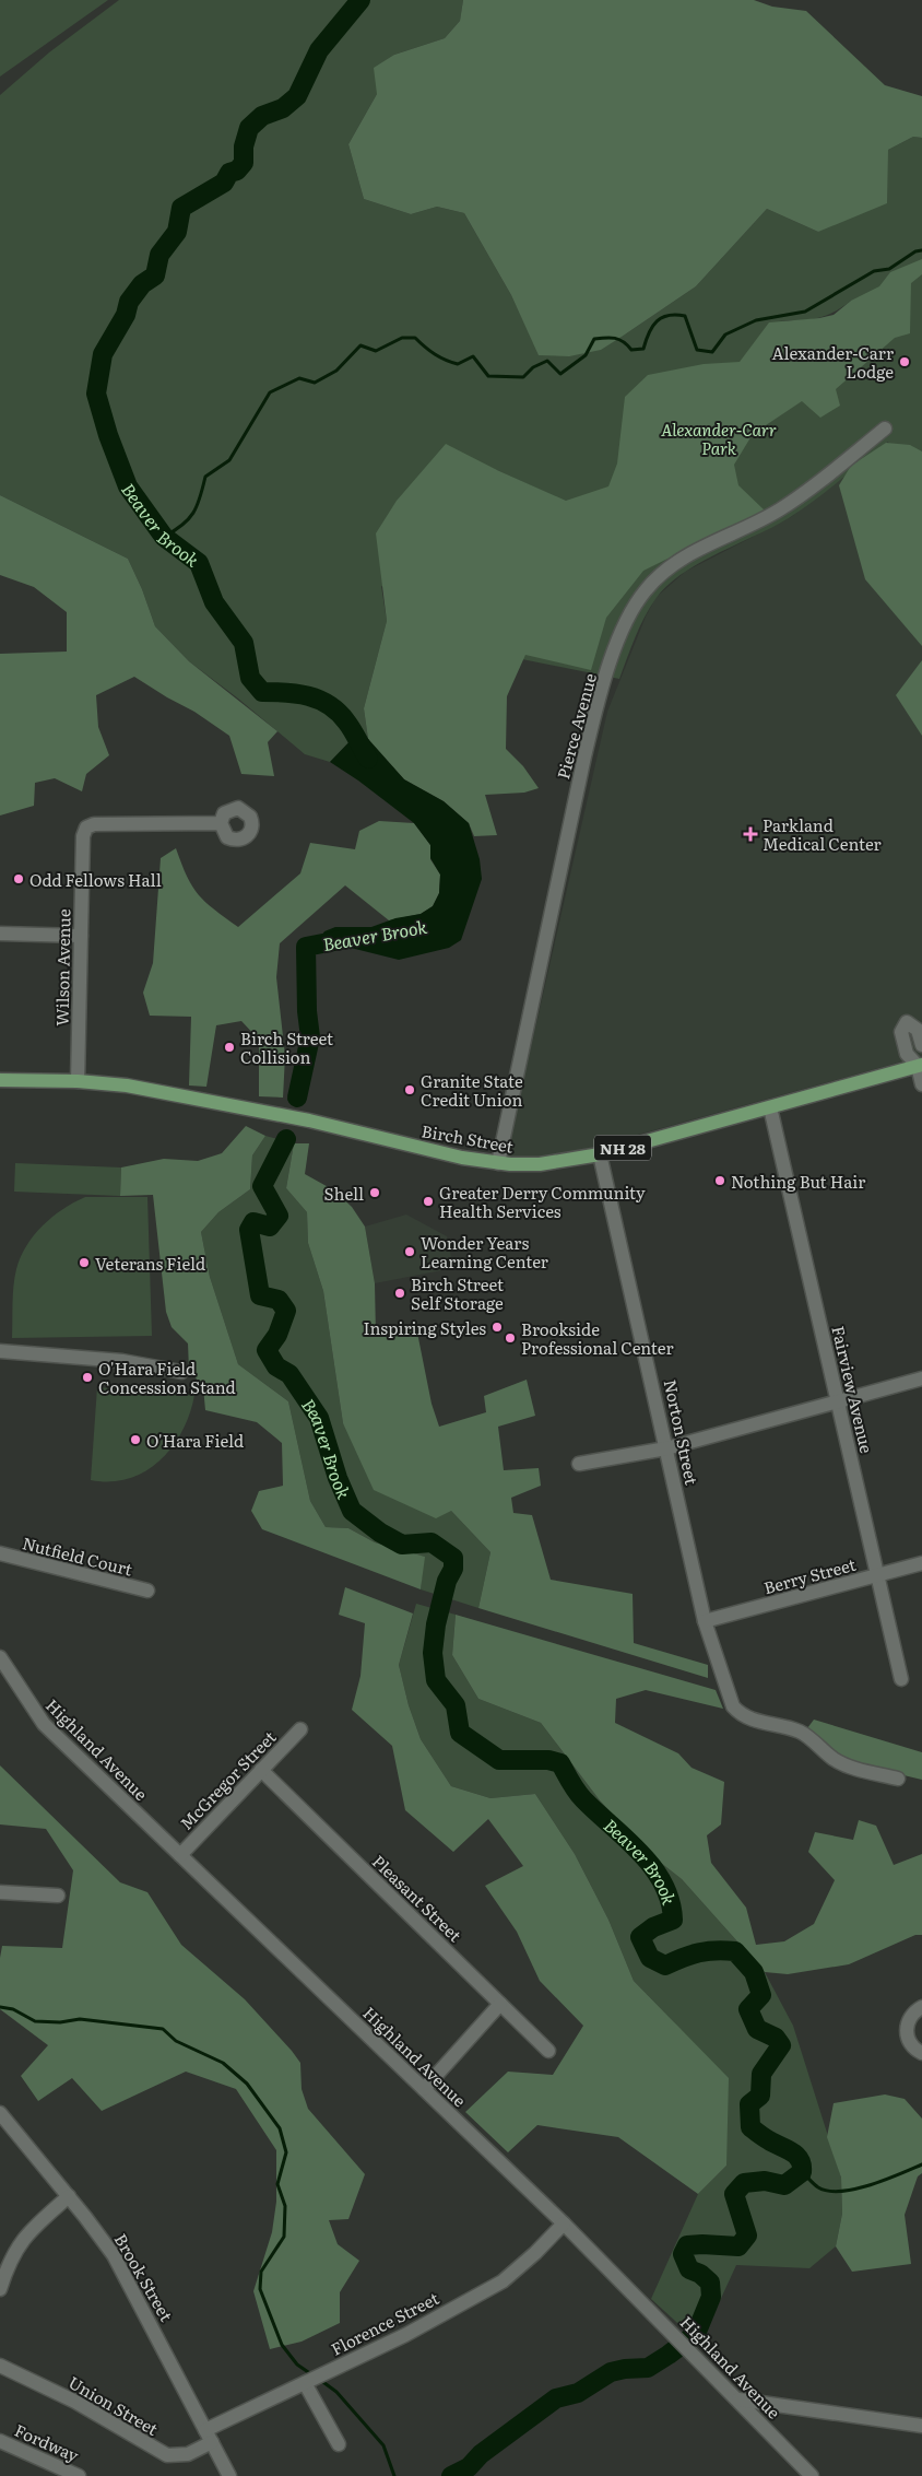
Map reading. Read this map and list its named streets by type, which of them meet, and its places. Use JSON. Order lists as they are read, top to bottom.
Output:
{
  "streets": {
    "main road": ["Birch Street", "NH 28"],
    "street": [
      "Pierce Avenue",
      "Wilson Avenue",
      "Fairview Avenue",
      "Norton Street",
      "Nutfield Court",
      "Berry Street",
      "Highland Avenue",
      "McGregor Street",
      "Pleasant Street",
      "Brook Street",
      "Florence Street",
      "Union Street",
      "Fordway"
    ]
  },
  "crossings": [
    ["Pierce Avenue", "Birch Street"],
    ["Wilson Avenue", "Birch Street"],
    ["Birch Street", "Fairview Avenue"],
    ["Birch Street", "Norton Street"],
    ["Fairview Avenue", "Berry Street"],
    ["Norton Street", "Berry Street"],
    ["Highland Avenue", "McGregor Street"],
    ["Highland Avenue", "Florence Street"],
    ["McGregor Street", "Pleasant Street"],
    ["Brook Street", "Florence Street"],
    ["Brook Street", "Union Street"],
    ["Florence Street", "Union Street"]
  ],
  "water": ["Beaver Brook"],
  "parks": ["Alexander-Carr Park"],
  "places": {
    "other": [
      "Alexander-Carr Lodge",
      "Odd Fellows Hall",
      "Birch Street Collision",
      "Granite State Credit Union",
      "Nothing But Hair",
      "Shell",
      "Greater Derry Community Health Services",
      "Wonder Years Learning Center",
      "Veterans Field",
      "Birch Street Self Storage",
      "Inspiring Styles",
      "Brookside Professional Center",
      "O'Hara Field Concession Stand",
      "O'Hara Field"
    ],
    "health": ["Parkland Medical Center"]
  }
}
